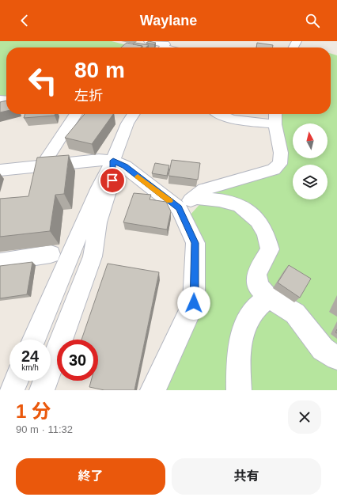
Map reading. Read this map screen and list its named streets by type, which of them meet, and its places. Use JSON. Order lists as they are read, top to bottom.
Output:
{
  "north": "top",
  "page": {
    "header": "Waylane",
    "turn": ["80 m", "左折"],
    "speed": "24 km/h",
    "limit": "30",
    "heading": ["1 分", "90 m · 11:32"],
    "buttons": ["終了", "共有"]
  }
}
